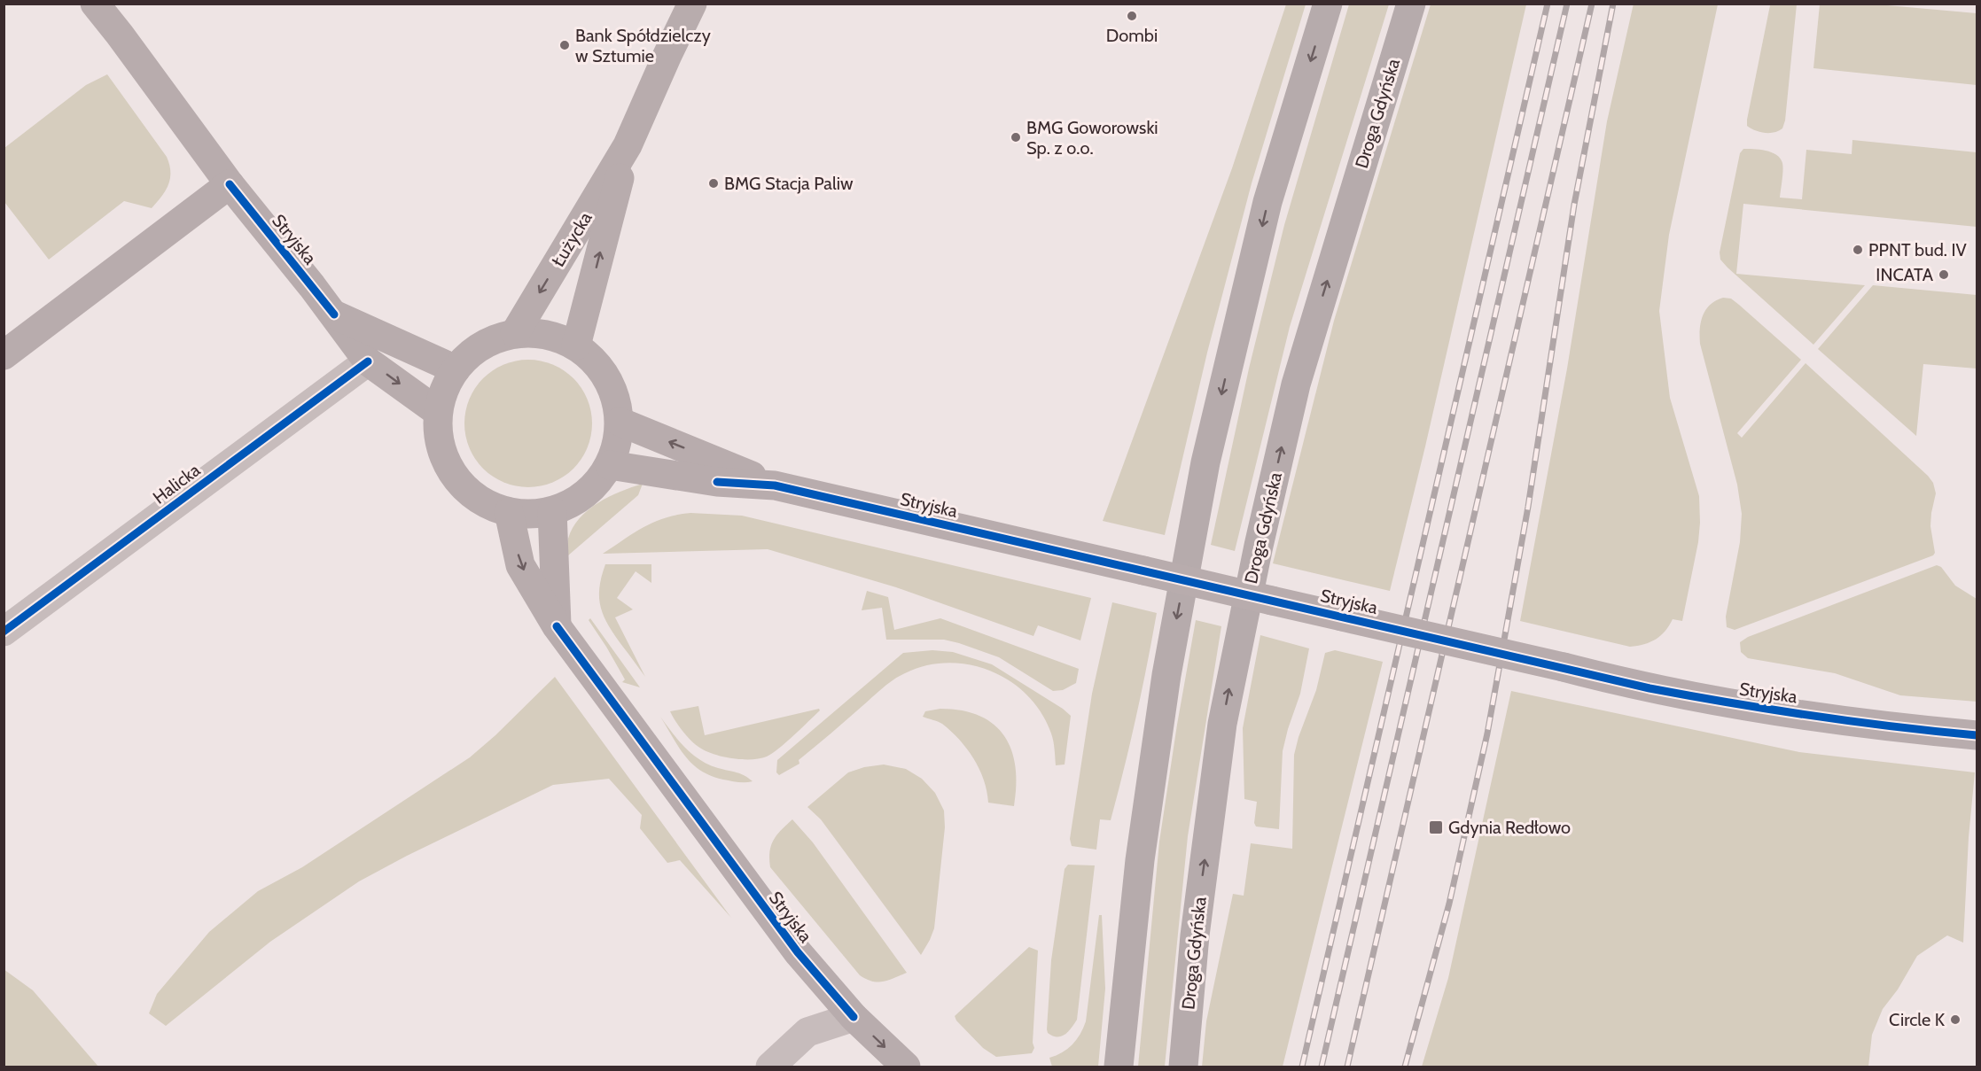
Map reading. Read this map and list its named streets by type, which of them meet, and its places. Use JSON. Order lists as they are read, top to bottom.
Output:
{
  "streets": {
    "main road": ["Droga Gdyńska", "Stryjska", "Łużycka"],
    "street": ["Halicka"]
  },
  "crossings": [
    ["Stryjska", "Łużycka"],
    ["Stryjska", "Halicka"]
  ],
  "places": {
    "other": [
      "Dombi",
      "Bank Spółdzielczy w Sztumie",
      "BMG Goworowski Sp. z o.o.",
      "BMG Stacja Paliw",
      "PPNT bud. IV",
      "INCATA",
      "Circle K"
    ],
    "transit": ["Gdynia Redłowo"]
  }
}
